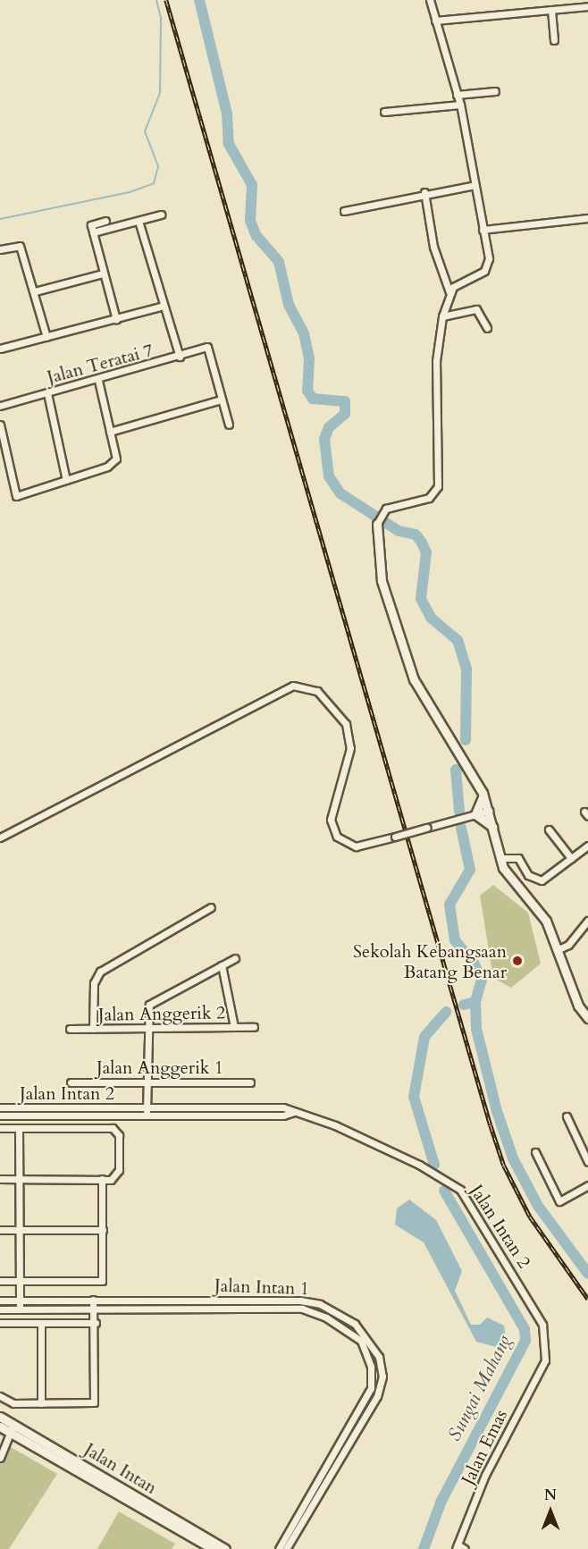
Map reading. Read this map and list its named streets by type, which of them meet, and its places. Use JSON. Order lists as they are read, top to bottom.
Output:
{
  "streets": {
    "street": [
      "Jalan Teratai 7",
      "Jalan Anggerik 2",
      "Jalan Anggerik 1",
      "Jalan Intan 2",
      "Jalan Intan 1",
      "Jalan Emas",
      "Jalan Intan"
    ]
  },
  "crossings": [
    ["Jalan Intan 2", "Jalan Emas"]
  ],
  "water": ["Sungai Mahang"],
  "places": ["Sekolah Kebangsaan Batang Benar"],
  "north": "top"
}
